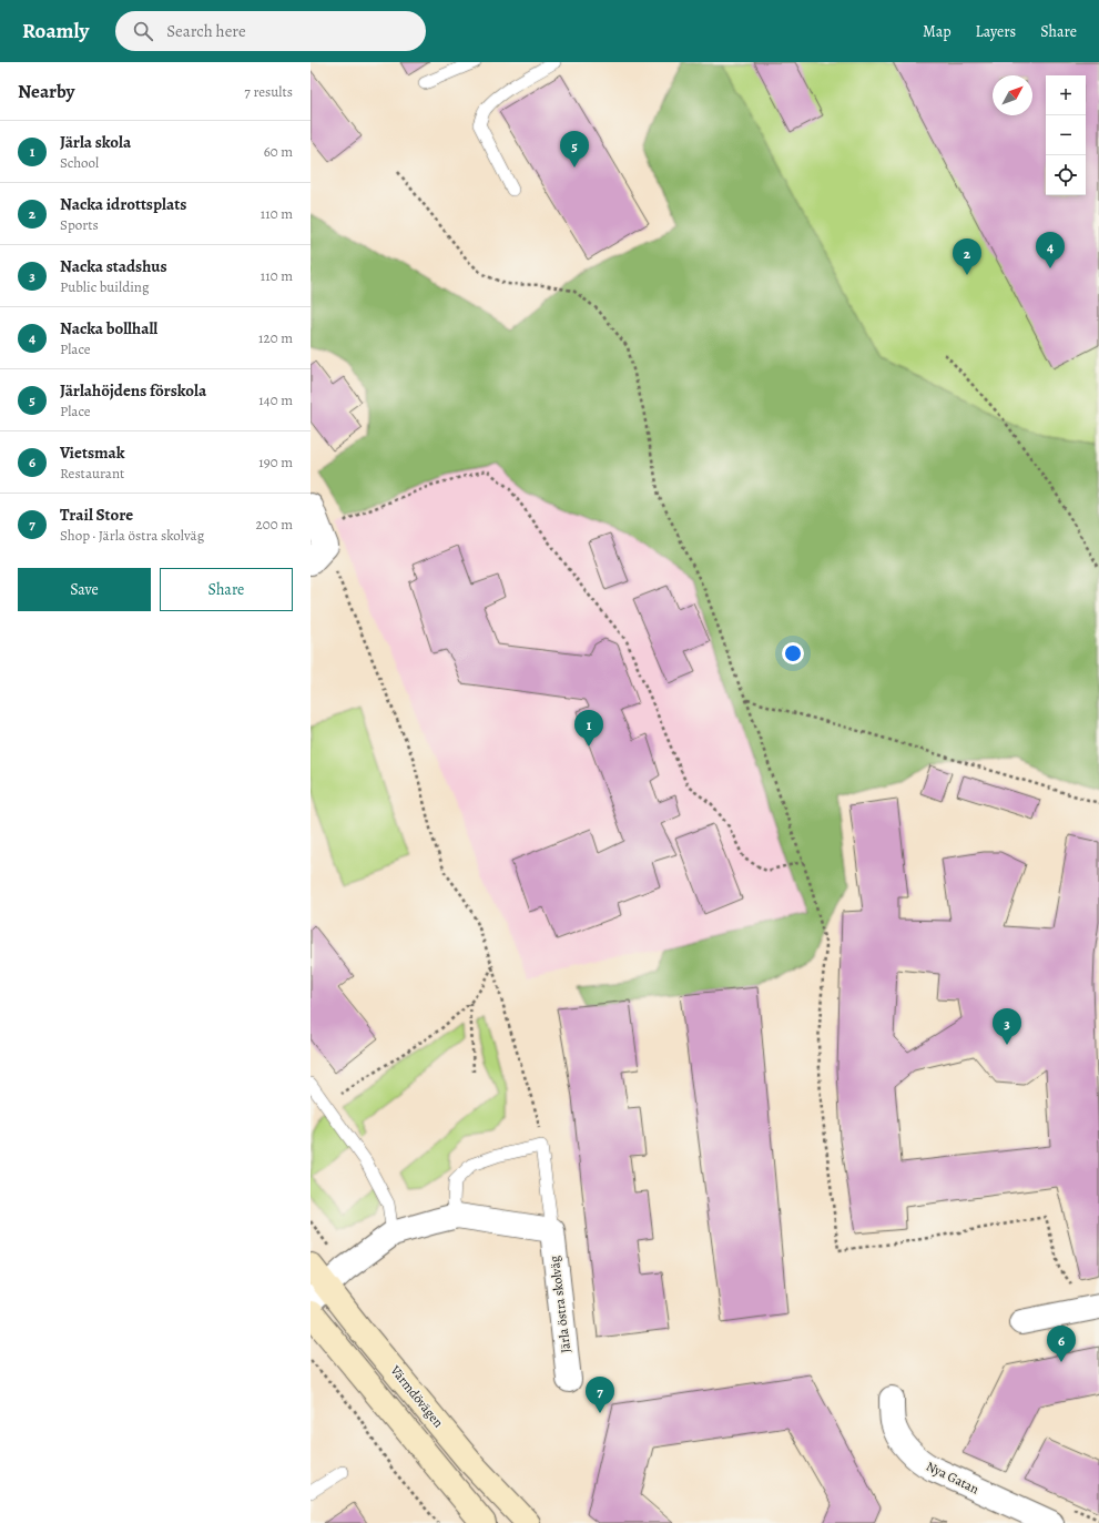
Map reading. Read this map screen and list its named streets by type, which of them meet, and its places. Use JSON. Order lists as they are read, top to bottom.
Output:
{
  "streets": {
    "main road": ["Värmdövägen"],
    "street": ["Järla östra skolväg", "Nya Gatan"]
  },
  "north": "top right",
  "page": {
    "header": "Roamly",
    "search": "Search here",
    "nav": ["Map", "Layers", "Share"],
    "heading": ["Nearby", "7 results"],
    "map_buttons": ["+", "−"],
    "list": [
      {
        "mark": "1",
        "name": "Järla skola",
        "note": "School",
        "value": "60 m"
      },
      {
        "mark": "2",
        "name": "Nacka idrottsplats",
        "note": "Sports",
        "value": "110 m"
      },
      {
        "mark": "3",
        "name": "Nacka stadshus",
        "note": "Public building",
        "value": "110 m"
      },
      {
        "mark": "4",
        "name": "Nacka bollhall",
        "note": "Place",
        "value": "120 m"
      },
      {
        "mark": "5",
        "name": "Järlahöjdens förskola",
        "note": "Place",
        "value": "140 m"
      },
      {
        "mark": "6",
        "name": "Vietsmak",
        "note": "Restaurant",
        "value": "190 m"
      },
      {
        "mark": "7",
        "name": "Trail Store",
        "note": "Shop · Järla östra skolväg",
        "value": "200 m"
      }
    ],
    "pins": [
      "5",
      "4",
      "2",
      "1",
      "3",
      "6",
      "7"
    ],
    "buttons": ["Save", "Share"]
  }
}
